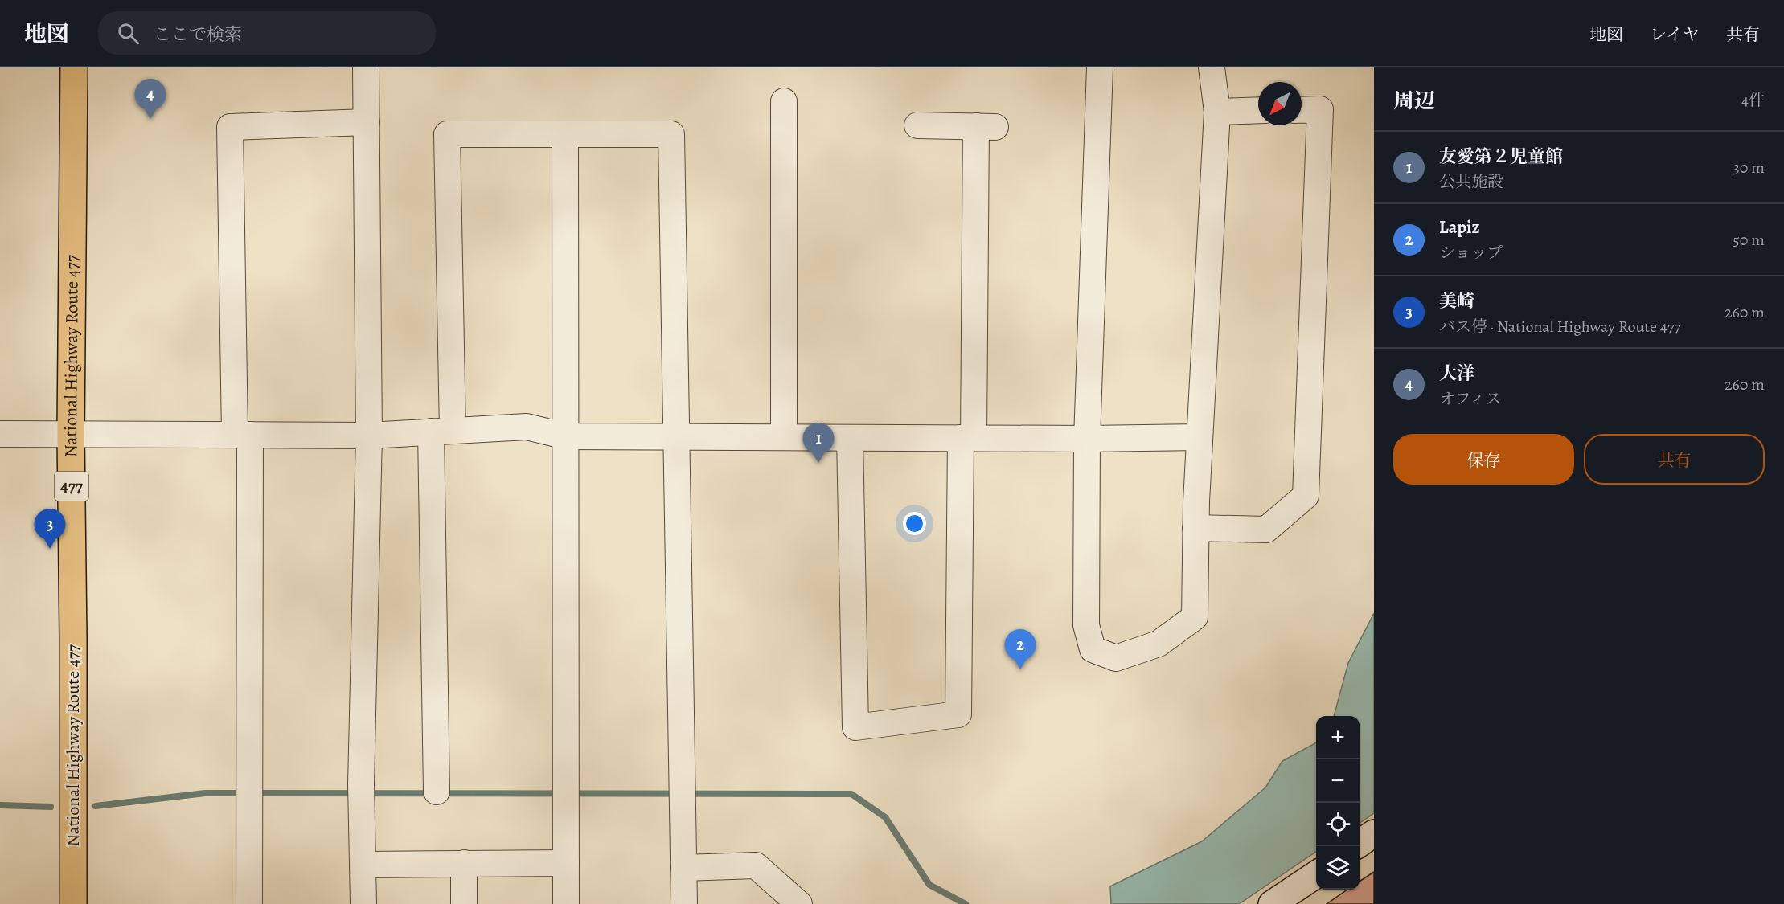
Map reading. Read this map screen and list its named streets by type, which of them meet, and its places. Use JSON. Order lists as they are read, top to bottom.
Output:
{
  "streets": {
    "highway": ["National Highway Route 477", "477"]
  },
  "north": "bottom left",
  "page": {
    "header": "地図",
    "search": "ここで検索",
    "nav": ["地図", "レイヤ", "共有"],
    "heading": ["周辺", "4件"],
    "pins": [
      "4",
      "1",
      "3",
      "2"
    ],
    "list": [
      {
        "mark": "1",
        "name": "友愛第２児童館",
        "note": "公共施設",
        "value": "30 m"
      },
      {
        "mark": "2",
        "name": "Lapiz",
        "note": "ショップ",
        "value": "50 m"
      },
      {
        "mark": "3",
        "name": "美崎",
        "note": "バス停 · National Highway Route 477",
        "value": "260 m"
      },
      {
        "mark": "4",
        "name": "大洋",
        "note": "オフィス",
        "value": "260 m"
      }
    ],
    "buttons": ["保存", "共有"],
    "map_buttons": ["+", "−"]
  }
}
